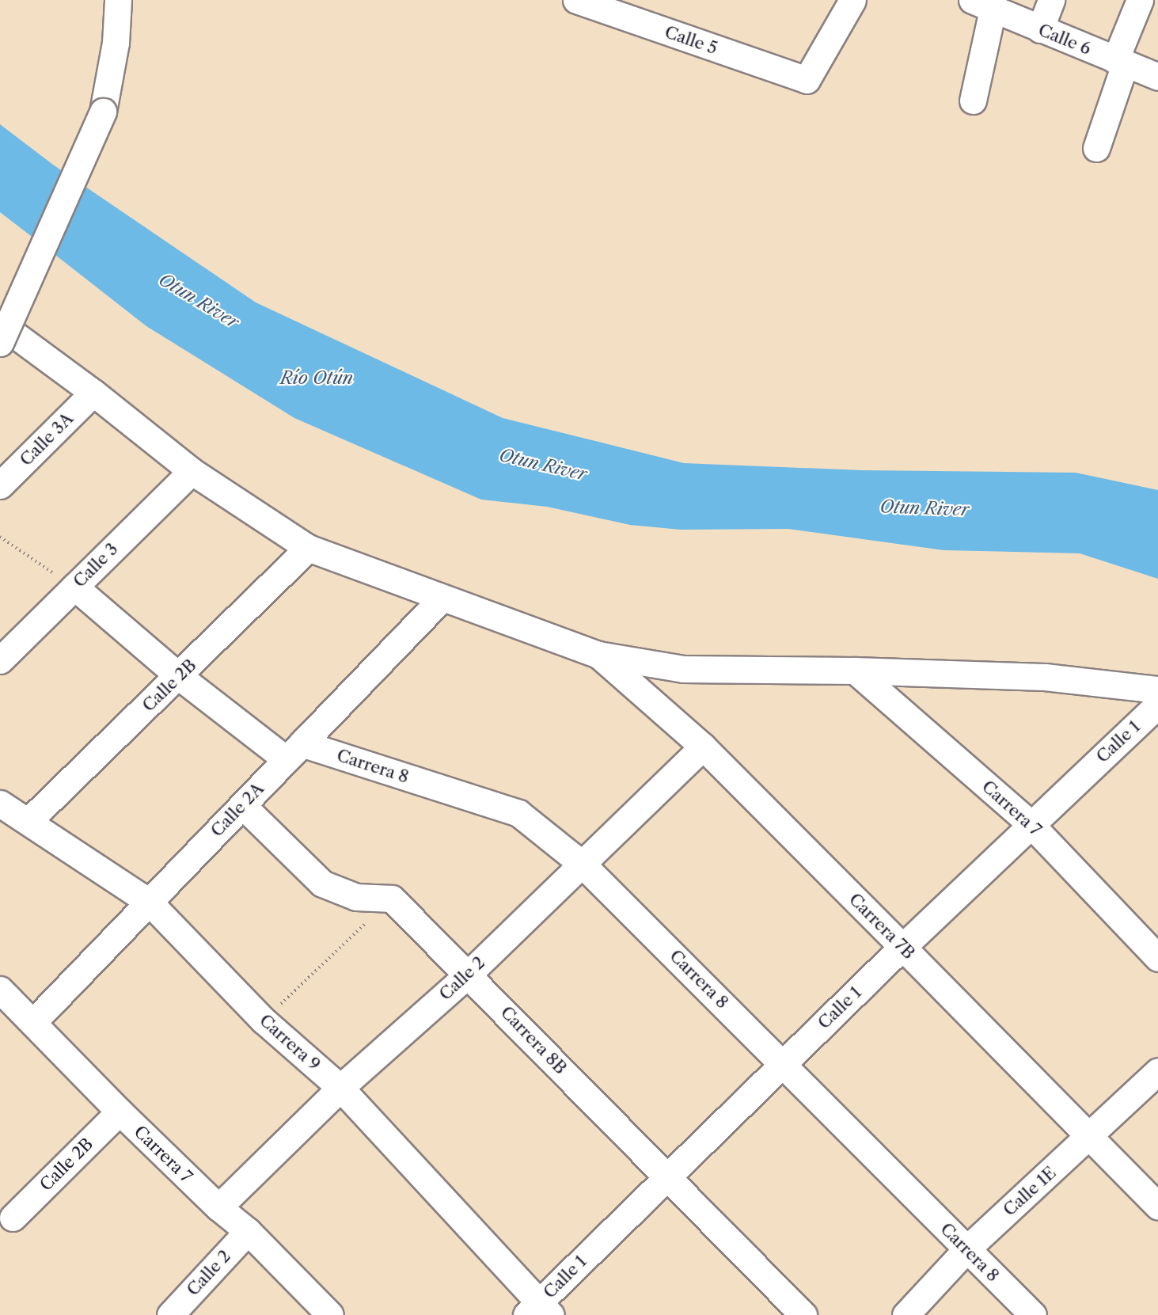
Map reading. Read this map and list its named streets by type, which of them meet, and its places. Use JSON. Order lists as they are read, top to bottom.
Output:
{
  "streets": {
    "street": [
      "Calle 6",
      "Calle 5",
      "Calle 3A",
      "Calle 3",
      "Calle 2B",
      "Calle 1",
      "Carrera 8",
      "Carrera 7",
      "Calle 2A",
      "Carrera 7B",
      "Calle 2",
      "Carrera 8B",
      "Carrera 9",
      "Calle 1E"
    ]
  },
  "crossings": [
    ["Calle 2B", "Carrera 7"],
    ["Calle 2B", "Carrera 9"],
    ["Calle 1", "Carrera 8"],
    ["Calle 1", "Carrera 7"],
    ["Calle 1", "Carrera 7B"],
    ["Calle 1", "Carrera 8B"],
    ["Calle 1", "Carrera 9"],
    ["Carrera 8", "Calle 2A"],
    ["Carrera 8", "Calle 2"],
    ["Carrera 8", "Calle 1E"],
    ["Carrera 7", "Calle 2A"],
    ["Carrera 7", "Calle 2"],
    ["Calle 2A", "Carrera 9"],
    ["Carrera 7B", "Calle 2"],
    ["Carrera 7B", "Calle 1E"],
    ["Calle 2", "Carrera 8B"],
    ["Calle 2", "Carrera 9"]
  ],
  "water": ["Otun River", "Río Otún"]
}
